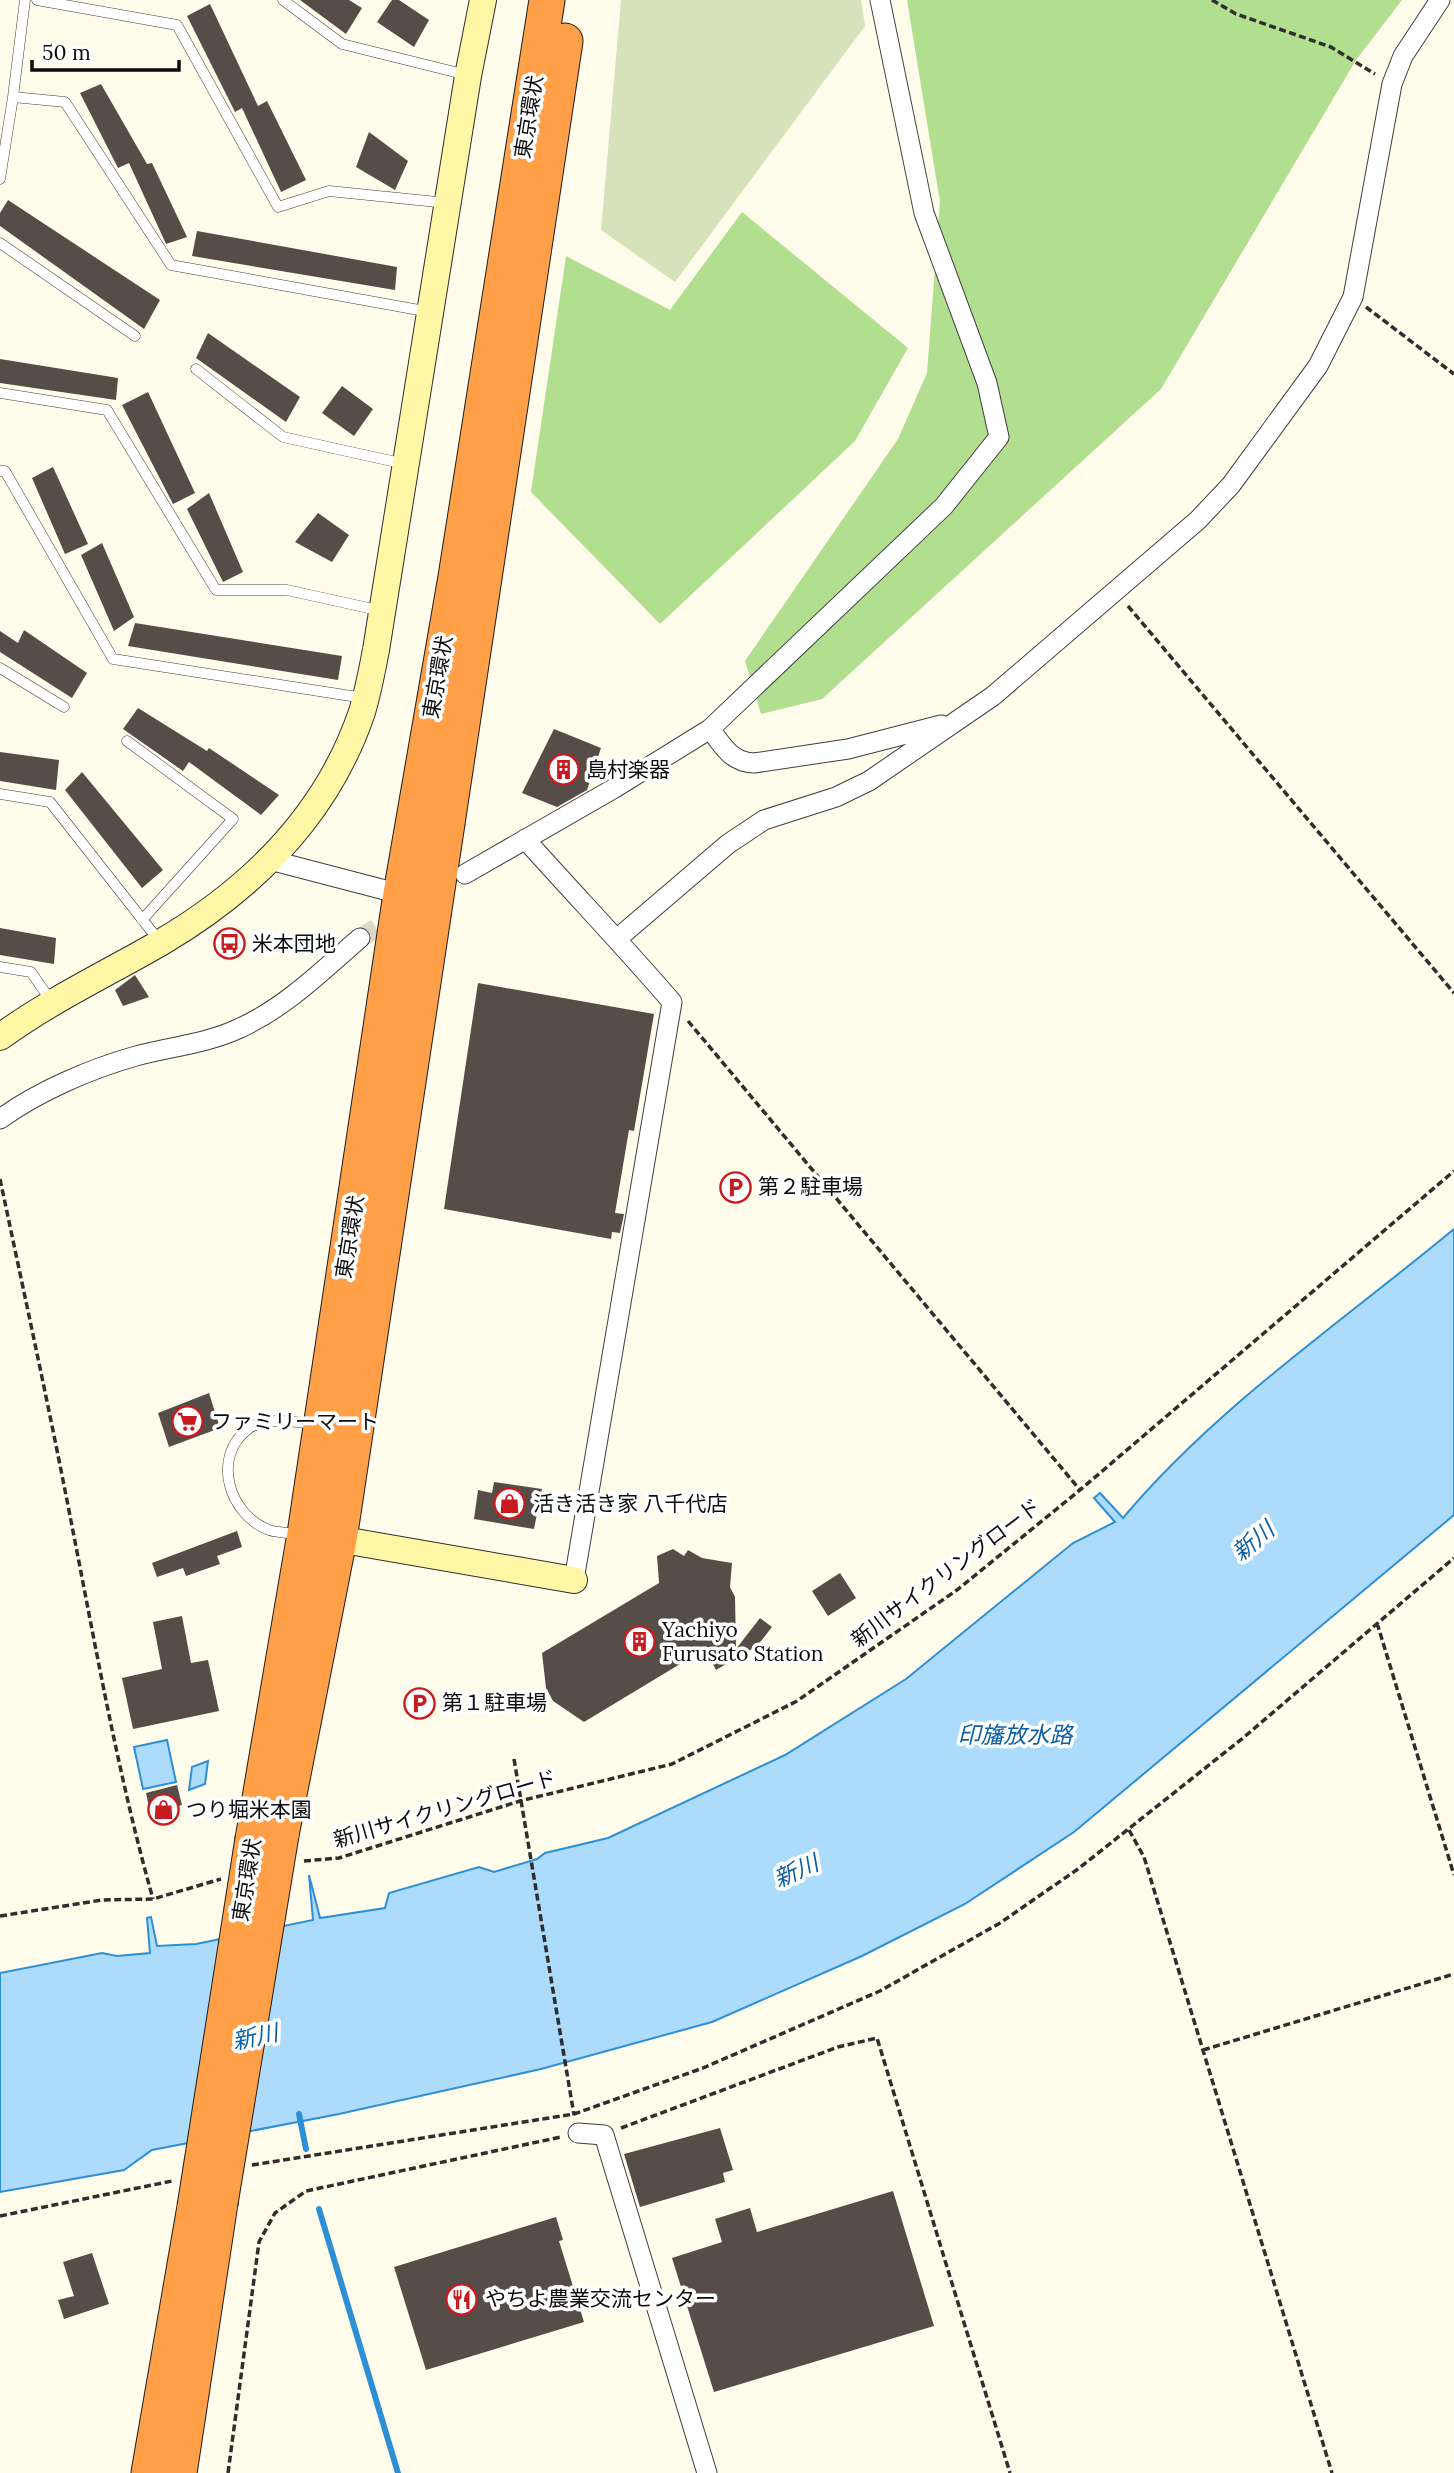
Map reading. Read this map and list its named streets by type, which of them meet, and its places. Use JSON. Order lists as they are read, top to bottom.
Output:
{
  "streets": {
    "highway": ["東京環状"],
    "path": ["新川サイクリングロード"]
  },
  "crossings": [
    ["東京環状", "新川サイクリングロード"]
  ],
  "water": ["新川", "印旛放水路"],
  "places": {
    "building": ["島村楽器", "Yachiyo Furusato Station"],
    "bus stop": ["米本団地"],
    "parking": ["第２駐車場", "第１駐車場"],
    "supermarket": ["ファミリーマート"],
    "shop": ["活き活き家 八千代店", "つり堀米本園"],
    "restaurant": ["やちよ農業交流センター"]
  },
  "scale_bar": "50 m"
}
